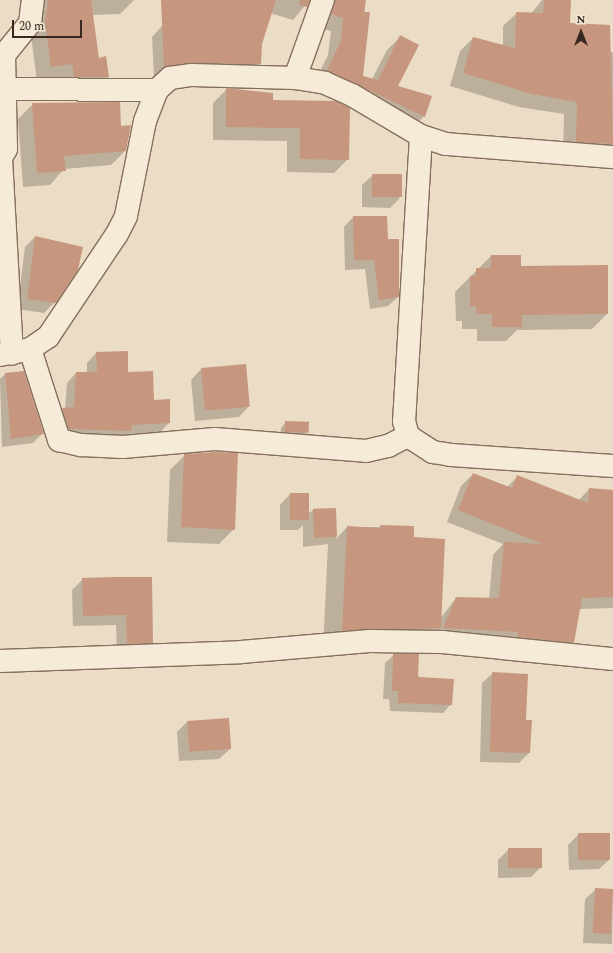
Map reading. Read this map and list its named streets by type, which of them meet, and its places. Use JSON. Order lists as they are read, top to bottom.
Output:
{
  "scale_bar": "20 m",
  "north": "top"
}
